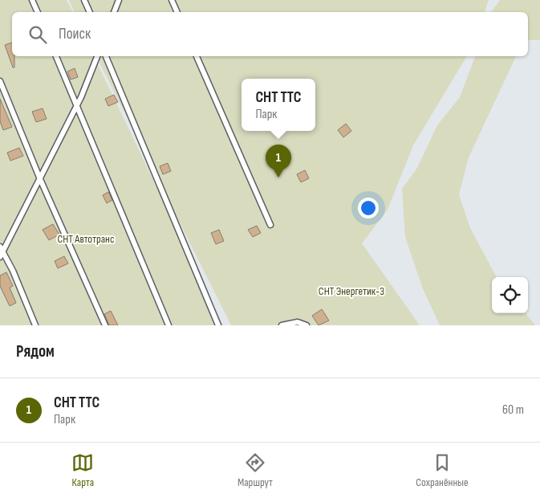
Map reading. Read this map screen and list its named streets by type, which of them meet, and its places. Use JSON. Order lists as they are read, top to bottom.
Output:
{
  "parks": ["СНТ Автотранс", "СНТ Энергетик-3"],
  "page": {
    "search": "Поиск",
    "popup": ["СНТ ТТС", "Парк"],
    "pins": "1",
    "heading": "Рядом",
    "list": [
      {
        "mark": "1",
        "name": "СНТ ТТС",
        "note": "Парк",
        "value": "60 m"
      }
    ],
    "nav": ["Карта", "Маршрут", "Сохранённые"]
  }
}
